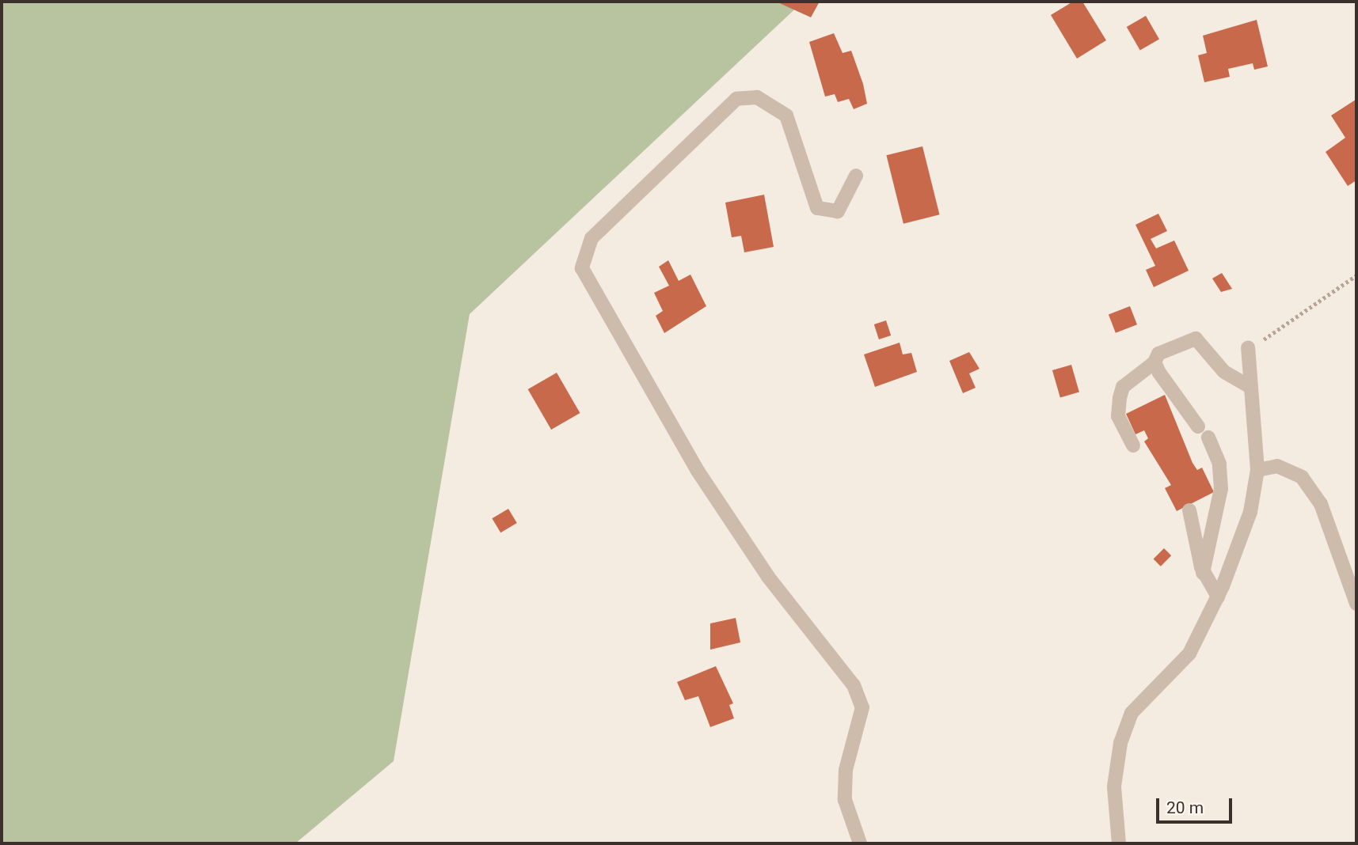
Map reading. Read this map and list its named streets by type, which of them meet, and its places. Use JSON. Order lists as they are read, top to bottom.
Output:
{
  "scale_bar": "20 m"
}
